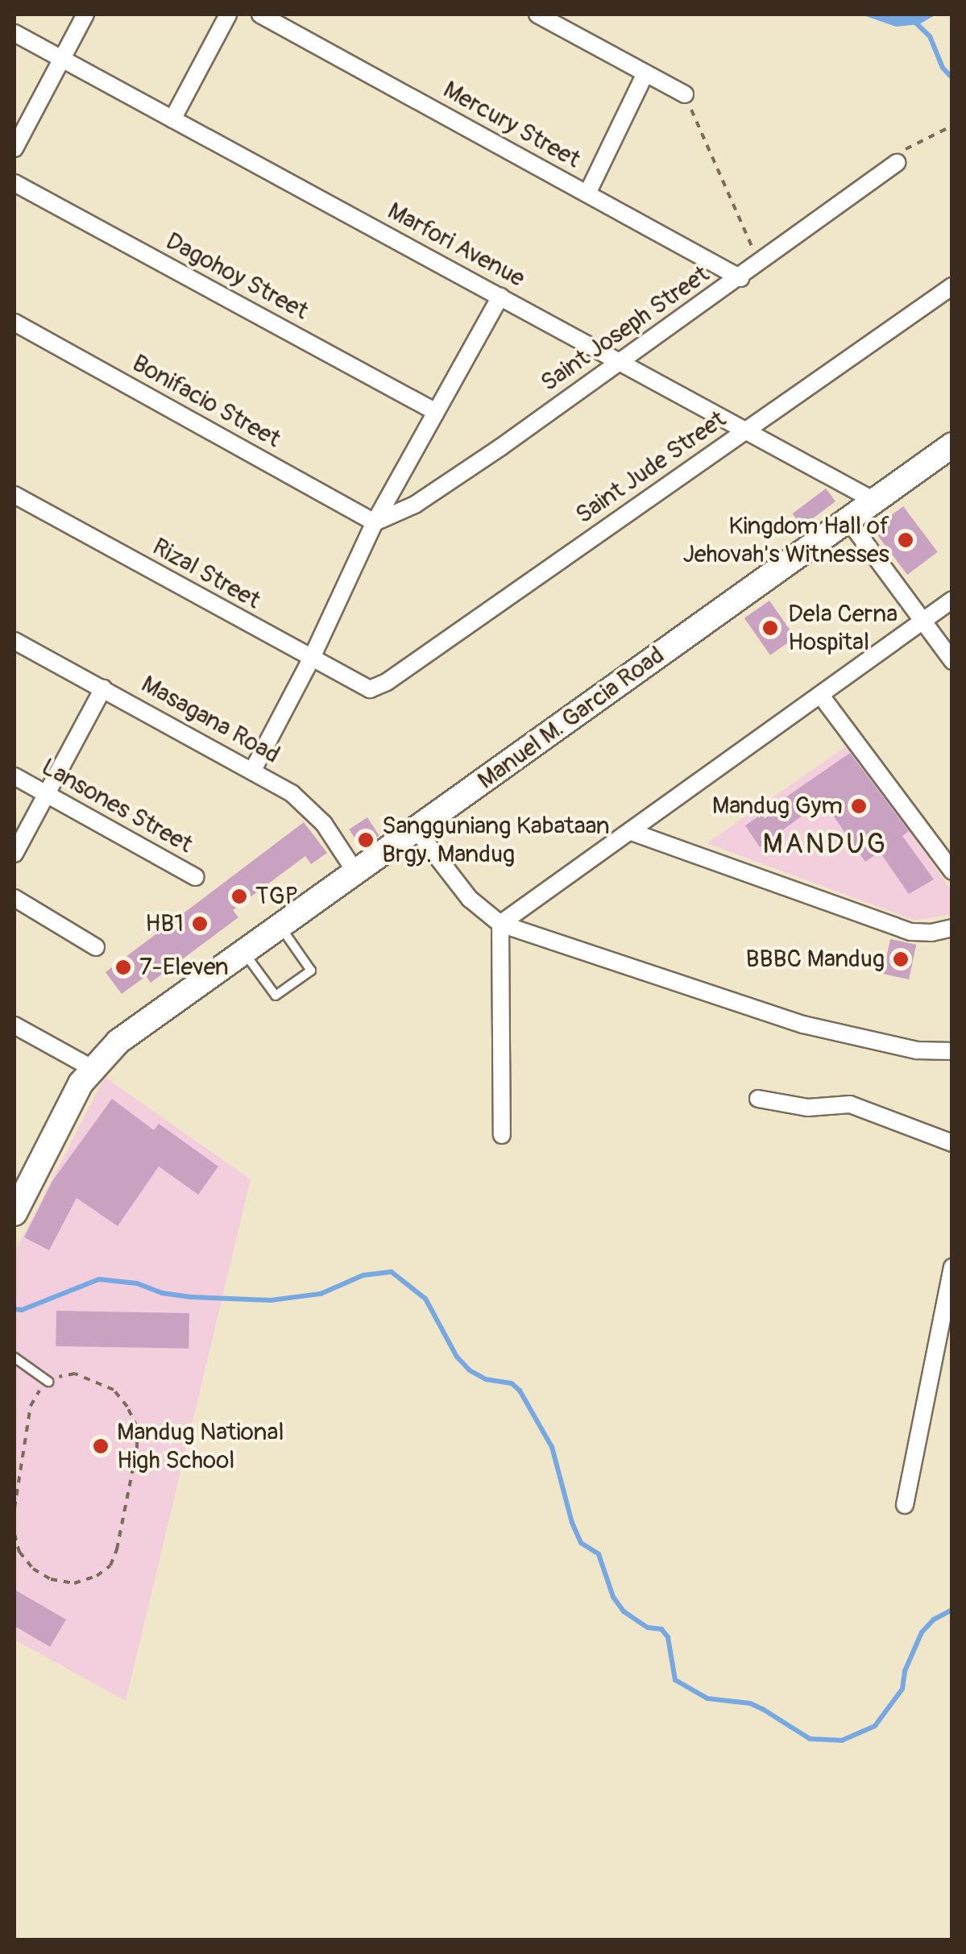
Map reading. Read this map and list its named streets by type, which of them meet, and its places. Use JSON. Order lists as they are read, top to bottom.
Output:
{
  "streets": {
    "main road": ["Manuel M. Garcia Road"],
    "street": [
      "Mercury Street",
      "Marfori Avenue",
      "Dagohoy Street",
      "Saint Joseph Street",
      "Bonifacio Street",
      "Saint Jude Street",
      "Rizal Street",
      "Masagana Road",
      "Lansones Street"
    ]
  },
  "crossings": [
    ["Mercury Street", "Saint Joseph Street"],
    ["Marfori Avenue", "Saint Joseph Street"],
    ["Marfori Avenue", "Saint Jude Street"],
    ["Marfori Avenue", "Manuel M. Garcia Road"],
    ["Saint Joseph Street", "Bonifacio Street"],
    ["Saint Jude Street", "Rizal Street"],
    ["Manuel M. Garcia Road", "Masagana Road"]
  ],
  "districts": ["MANDUG"],
  "places": [
    "Kingdom Hall of Jehovah's Witnesses",
    "Dela Cerna Hospital",
    "Mandug Gym",
    "Sangguniang Kabataan Brgy. Mandug",
    "TGP",
    "HB1",
    "BBBC Mandug",
    "7-Eleven",
    "Mandug National High School"
  ]
}
